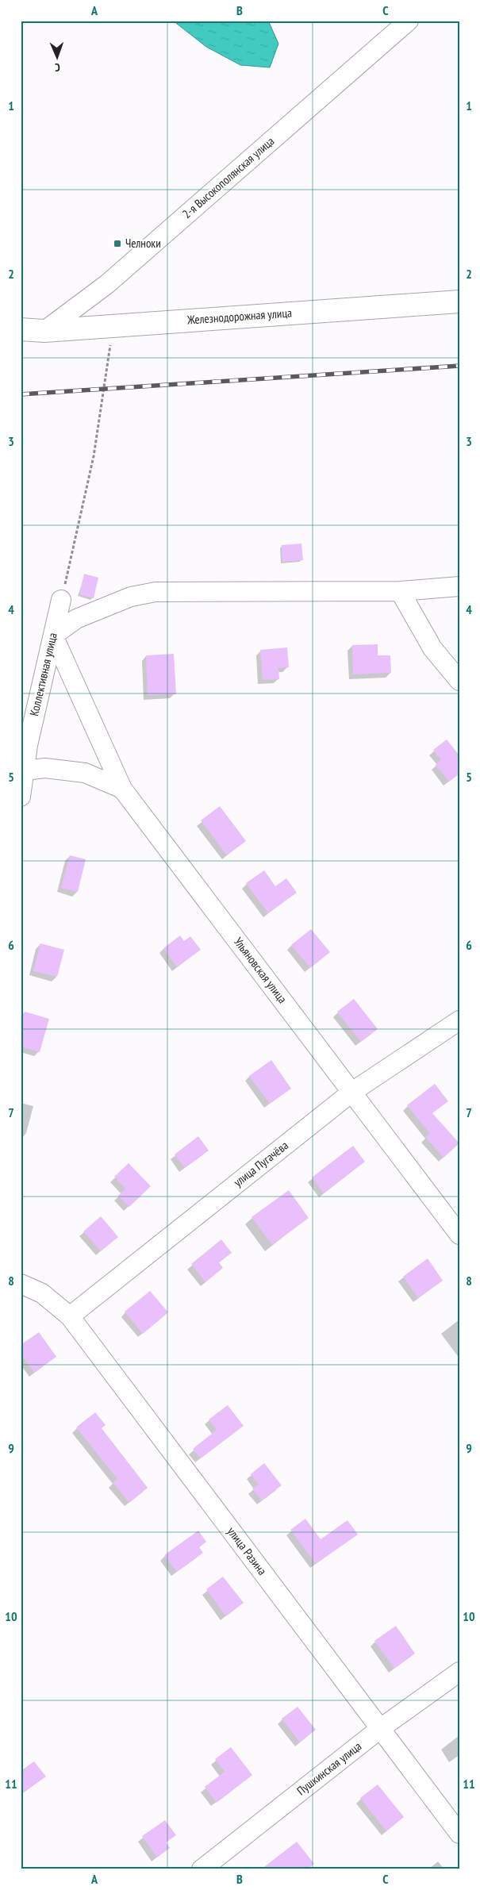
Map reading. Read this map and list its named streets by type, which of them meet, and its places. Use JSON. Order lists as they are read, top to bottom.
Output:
{
  "streets": {
    "street": [
      "2-я Высокополянская улица",
      "Железнодорожная улица",
      "Коллективная улица",
      "Ульяновская улица",
      "улица Пугачёва",
      "улица Разина",
      "Пушкинская улица"
    ]
  },
  "crossings": [
    ["2-я Высокополянская улица", "Железнодорожная улица"],
    ["Коллективная улица", "Ульяновская улица"],
    ["Ульяновская улица", "улица Пугачёва"],
    ["улица Пугачёва", "улица Разина"],
    ["улица Разина", "Пушкинская улица"]
  ],
  "places": {
    "transit": ["Челноки"]
  },
  "north": "bottom",
  "grid": {
    "columns": ["A", "B", "C"],
    "rows": [
      "1",
      "2",
      "3",
      "4",
      "5",
      "6",
      "7",
      "8",
      "9",
      "10",
      "11"
    ]
  }
}
